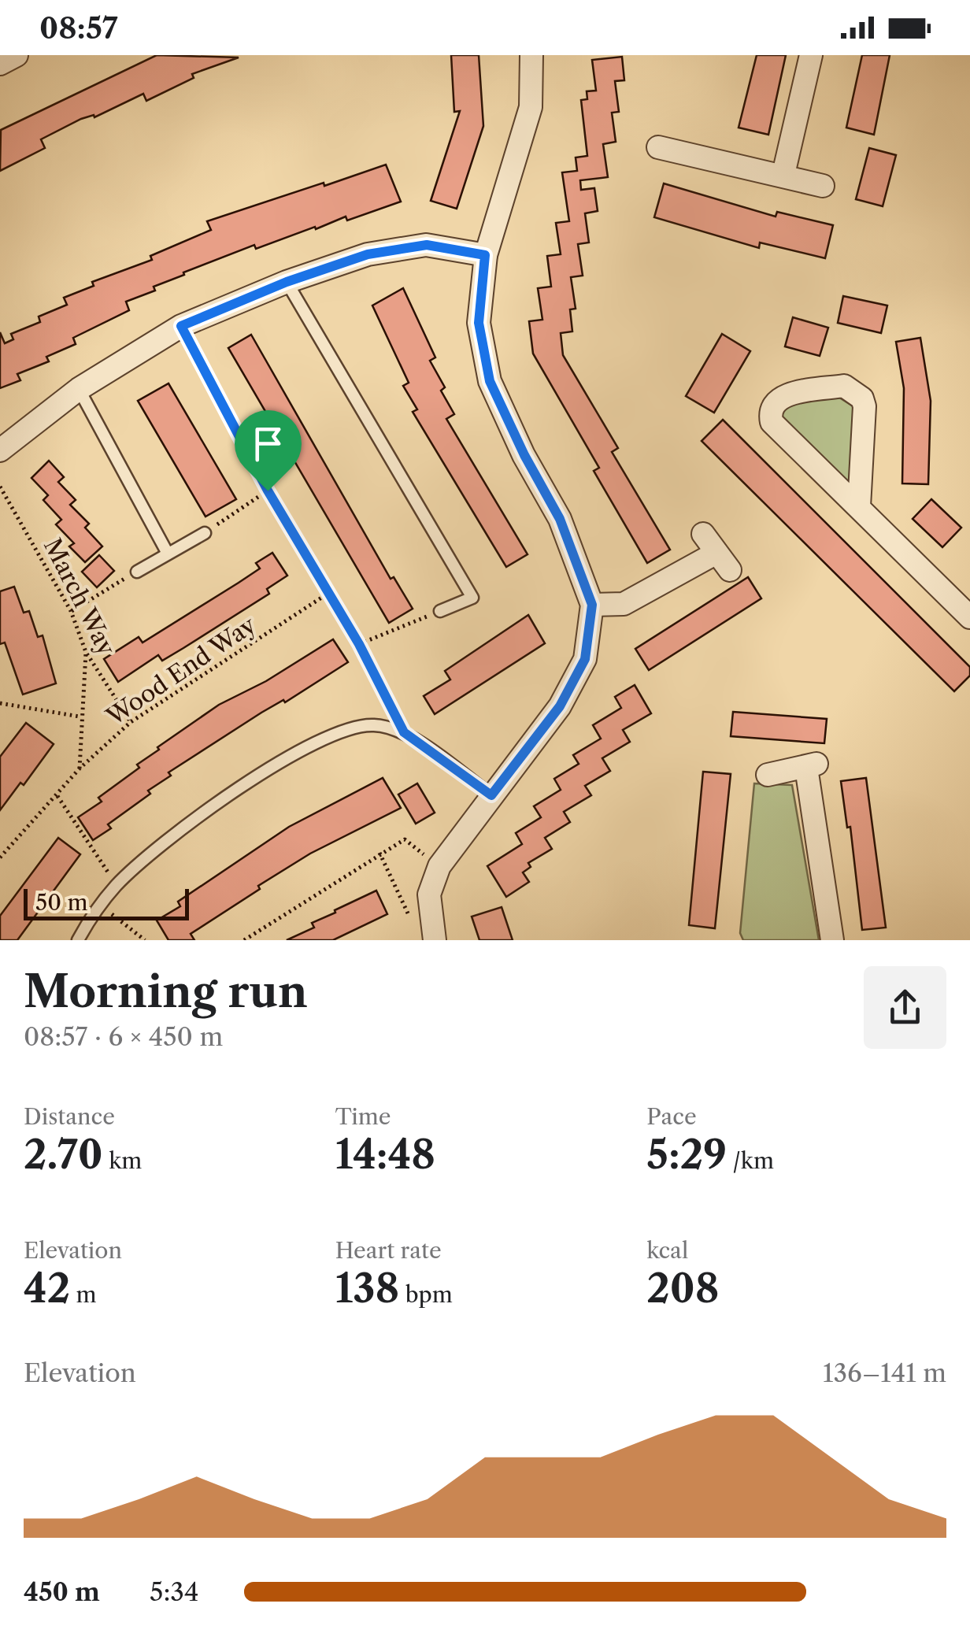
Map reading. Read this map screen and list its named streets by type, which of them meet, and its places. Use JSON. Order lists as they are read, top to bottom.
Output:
{
  "streets": {
    "path": ["March Way", "Wood End Way"]
  },
  "crossings": [
    ["March Way", "Wood End Way"]
  ],
  "scale_bar": "50 m",
  "page": {
    "status": "08:57",
    "scale": "50 m",
    "heading": ["Morning run", "08:57 · 6 × 450 m"],
    "stats": [
      ["Distance", "2.70 km"],
      ["Time", "14:48"],
      ["Pace", "5:29 /km"],
      ["Elevation", "42 m"],
      ["Heart rate", "138 bpm"],
      ["kcal", "208"]
    ],
    "chart": ["Elevation", "136–141 m"],
    "list": [
      {
        "name": "450 m",
        "note": "5:34"
      }
    ]
  }
}
